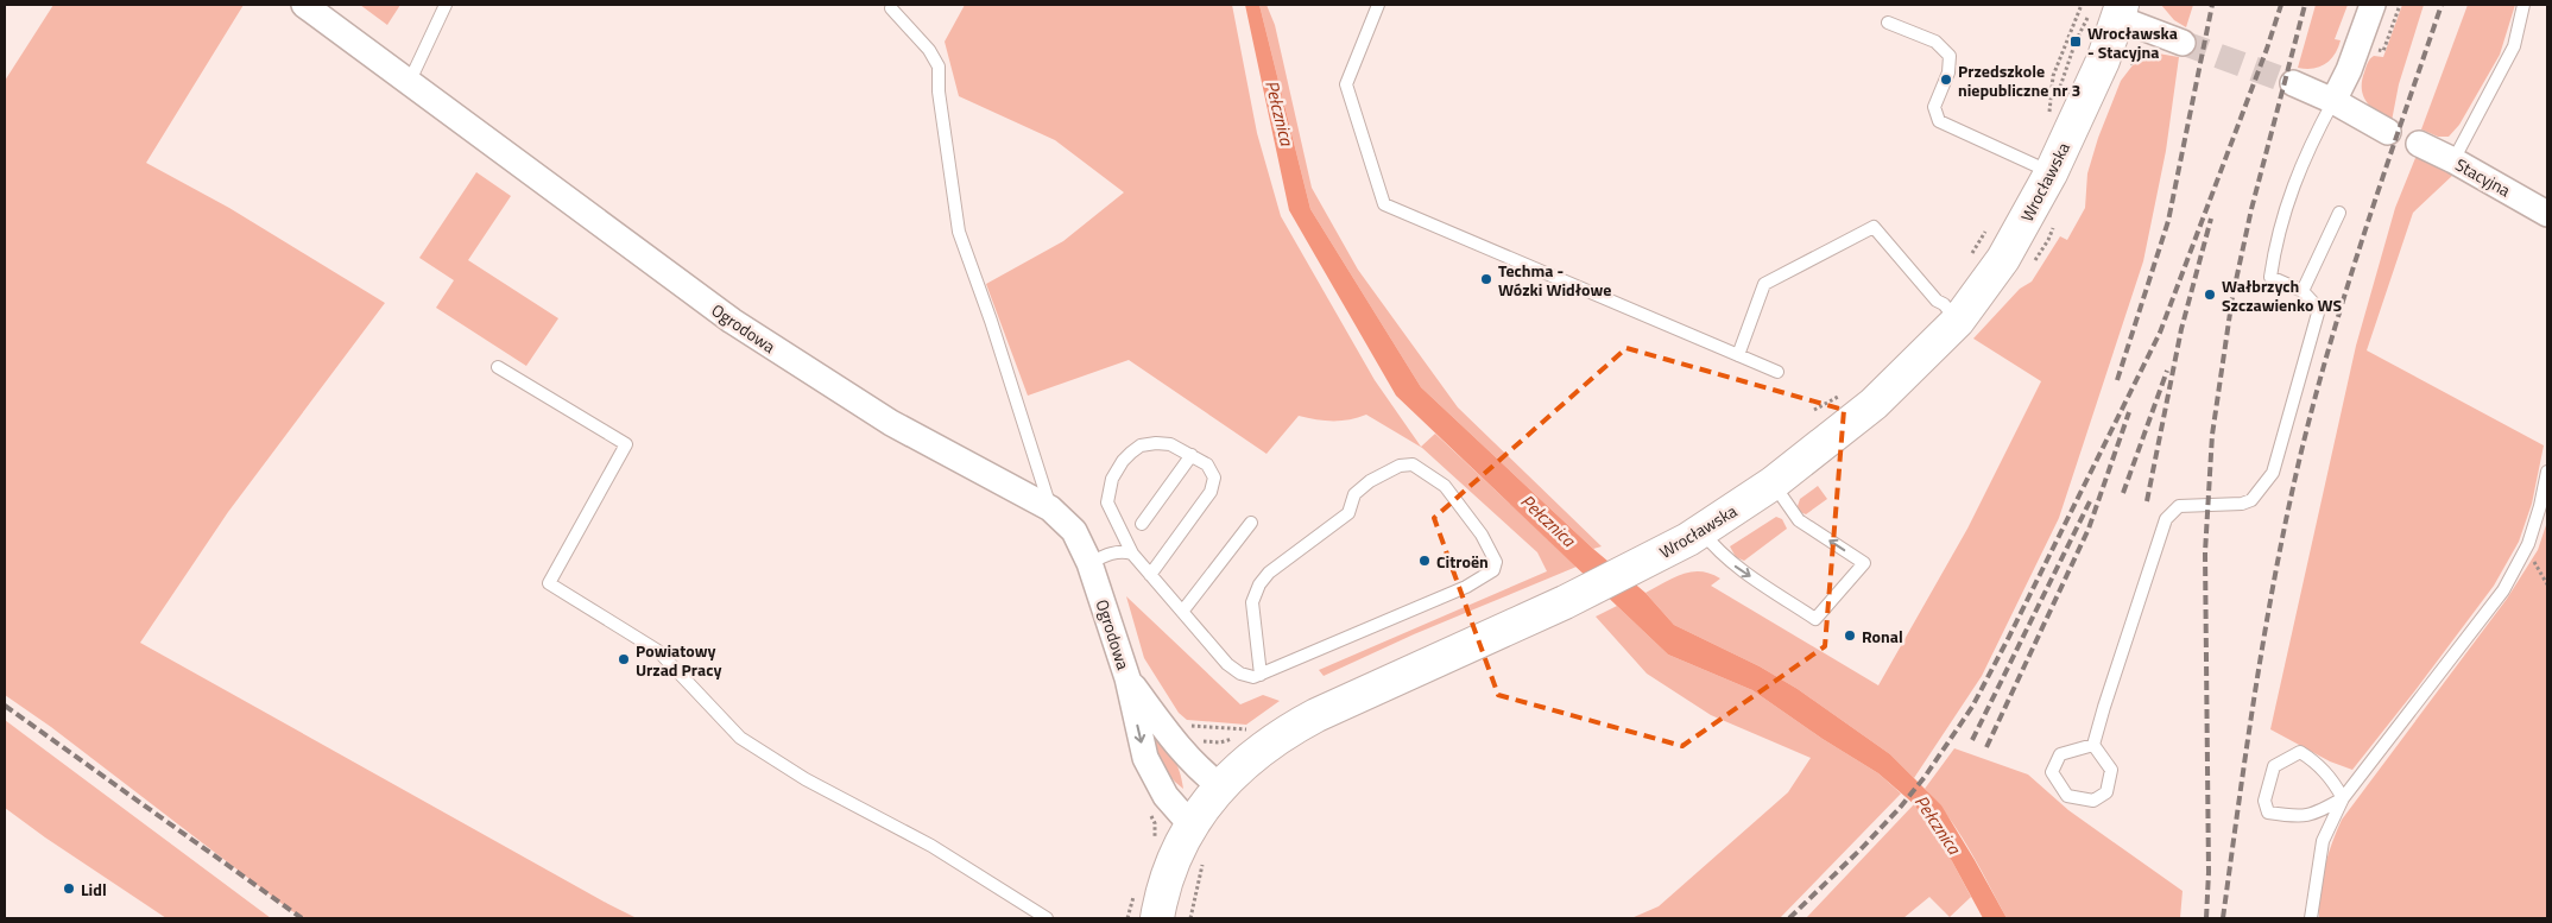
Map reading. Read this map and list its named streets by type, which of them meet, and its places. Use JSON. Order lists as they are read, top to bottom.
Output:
{
  "streets": {
    "main road": ["Wrocławska"],
    "street": ["Stacyjna", "Ogrodowa"]
  },
  "crossings": [
    ["Wrocławska", "Ogrodowa"]
  ],
  "water": ["Pełcznica"],
  "places": {
    "transit": ["Wrocławska - Stacyjna"],
    "other": [
      "Przedszkole niepubliczne nr 3",
      "Techma - Wózki Widłowe",
      "Wałbrzych Szczawienko WS",
      "Citroën",
      "Ronal",
      "Powiatowy Urzad Pracy",
      "Lidl"
    ]
  }
}
